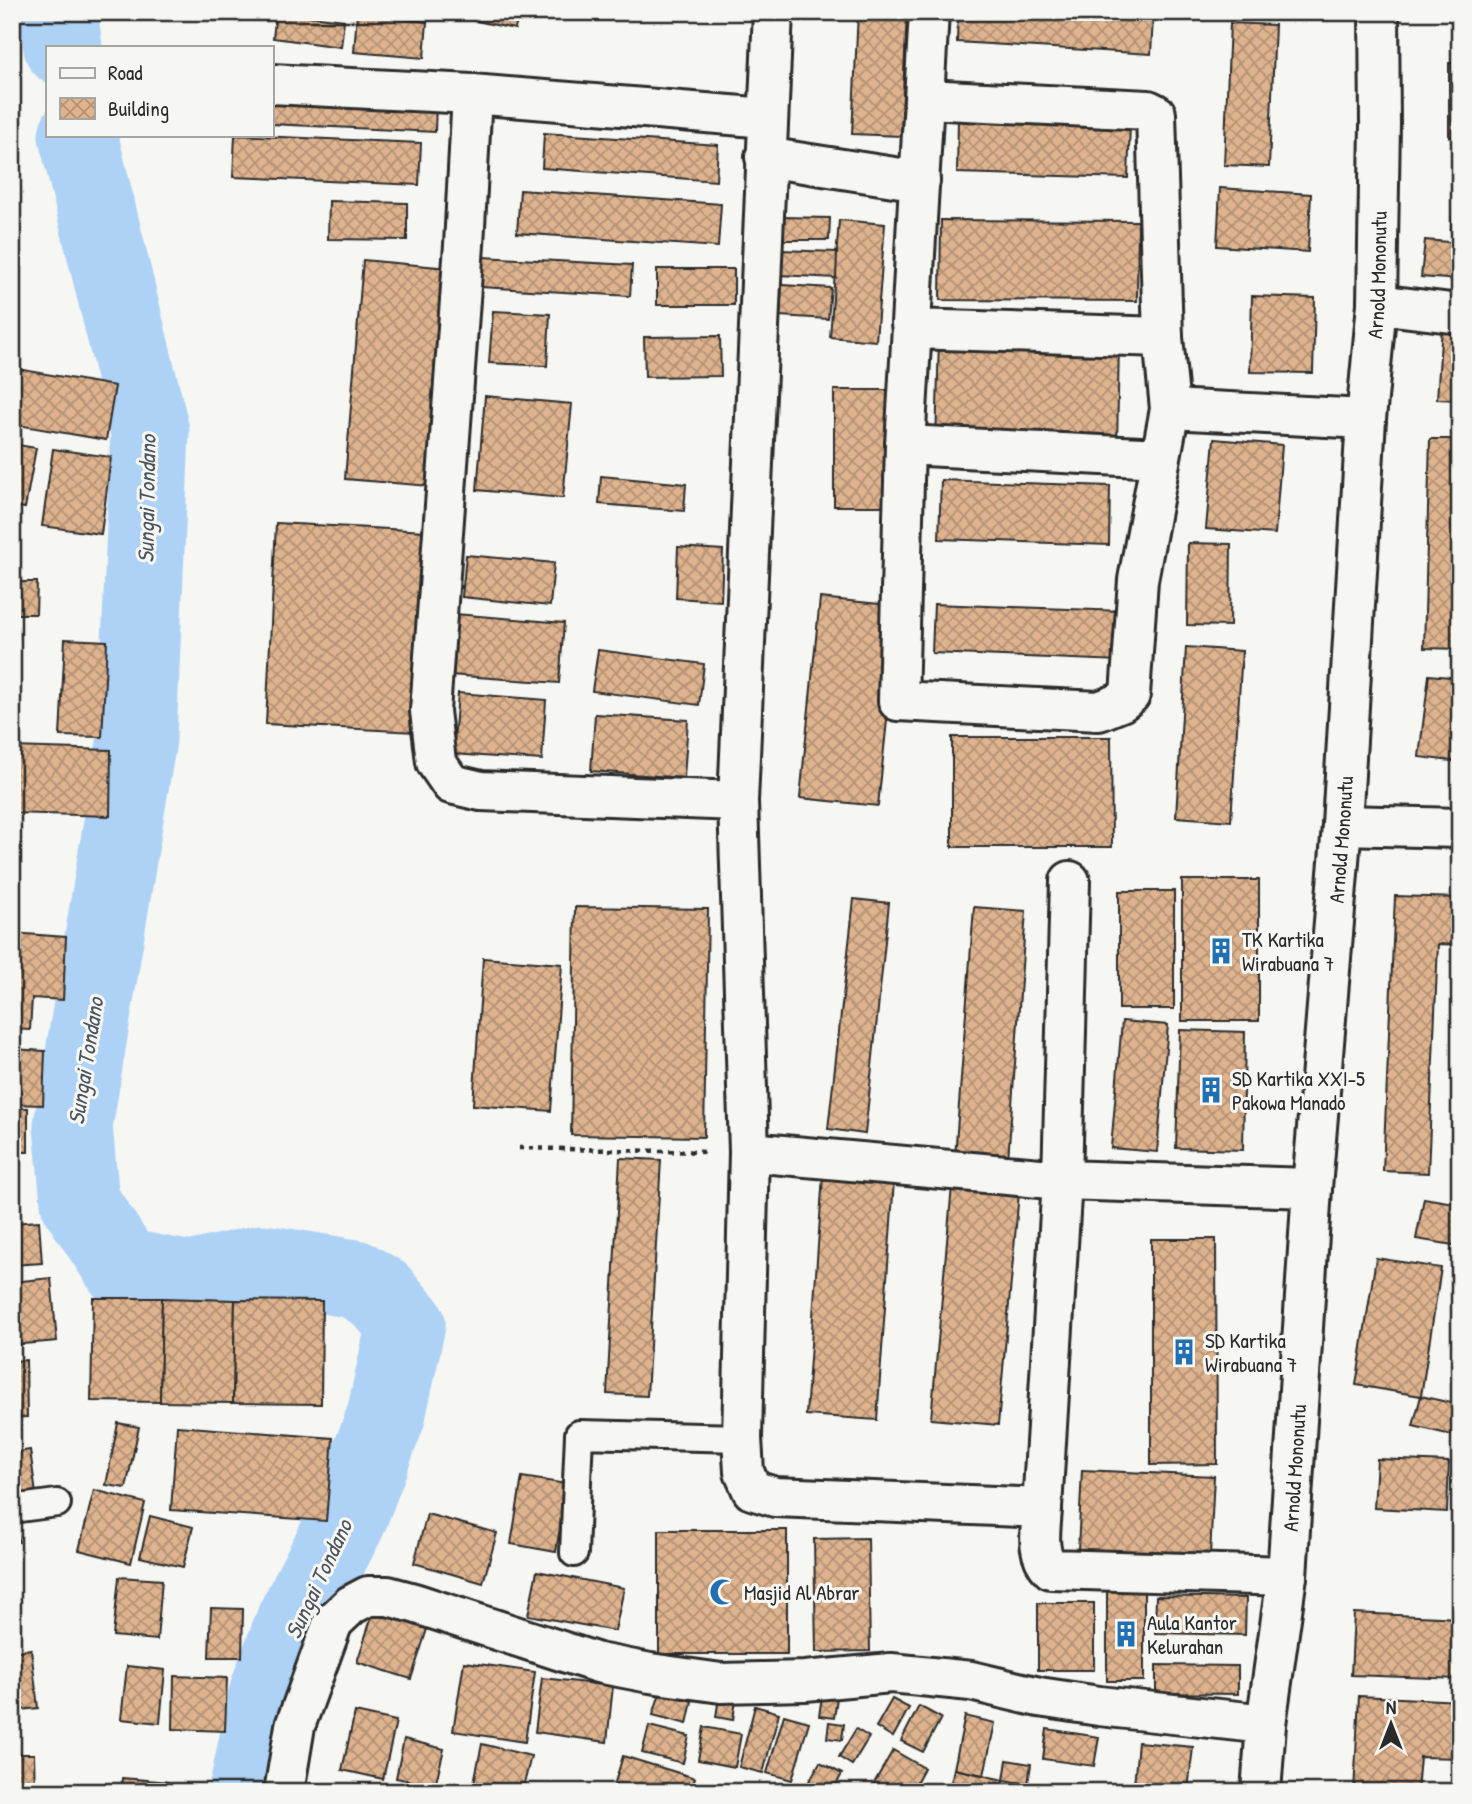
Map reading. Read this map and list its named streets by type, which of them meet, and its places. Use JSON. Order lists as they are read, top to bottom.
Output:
{
  "streets": {
    "street": ["Arnold Mononutu"]
  },
  "water": ["Sungai Tondano"],
  "places": {
    "building": [
      "TK Kartika Wirabuana 7",
      "SD Kartika XXI-5 Pakowa Manado",
      "SD Kartika Wirabuana 7",
      "Aula Kantor Kelurahan"
    ],
    "mosque": ["Masjid Al Abrar"]
  },
  "legend": ["Road", "Building"],
  "north": "top"
}
